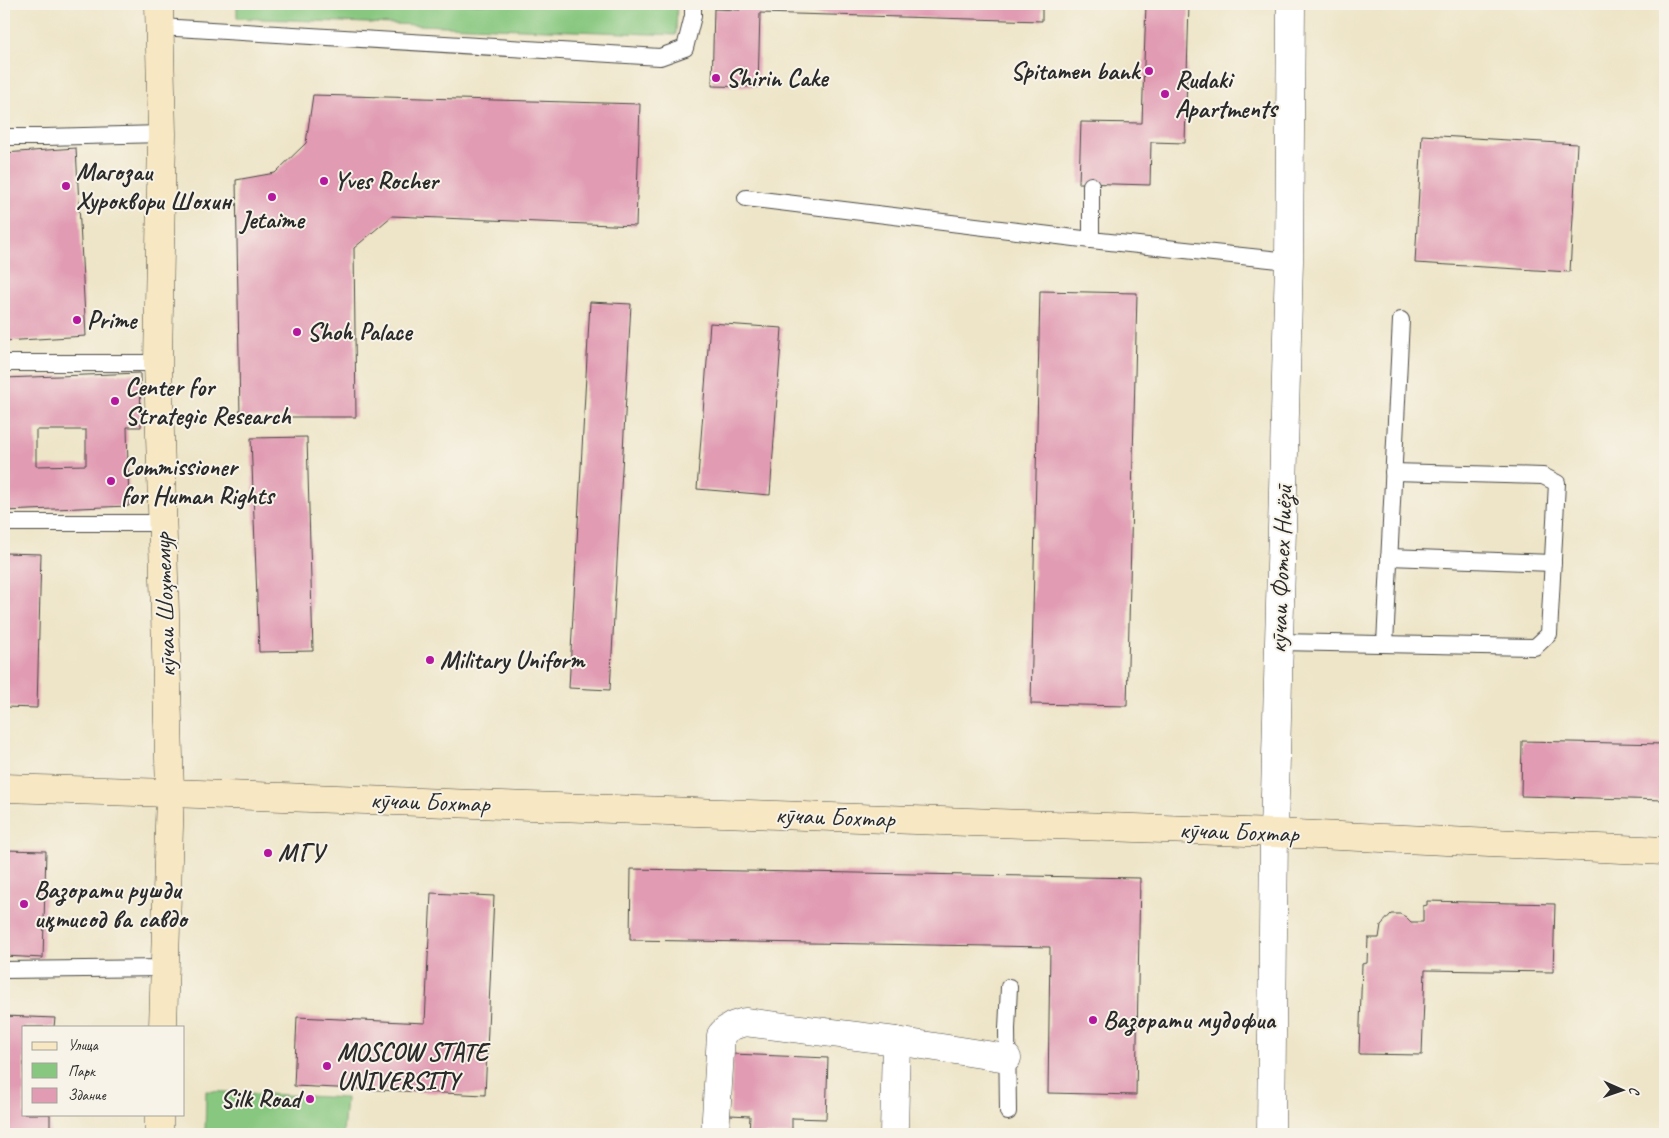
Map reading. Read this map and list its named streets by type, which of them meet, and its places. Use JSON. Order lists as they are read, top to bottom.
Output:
{
  "streets": {
    "street": ["кӯчаи Фотех Ниёзӣ", "кӯчаи Шоҳтемур", "кӯчаи Бохтар"]
  },
  "crossings": [
    ["кӯчаи Фотех Ниёзӣ", "кӯчаи Бохтар"],
    ["кӯчаи Шоҳтемур", "кӯчаи Бохтар"]
  ],
  "places": [
    "Spitamen bank",
    "Shirin Cake",
    "Rudaki Apartments",
    "Yves Rocher",
    "Магозаи Хуроквори Шохин",
    "Jetaime",
    "Prime",
    "Shoh Palace",
    "Center for Strategic Research",
    "Commissioner for Human Rights",
    "Military Uniform",
    "МГУ",
    "Вазорати рушди иқтисод ва савдо",
    "Вазорати мудофиа",
    "MOSCOW STATE UNIVERSITY",
    "Silk Road"
  ],
  "legend": ["Улица", "Парк", "Здание"],
  "north": "right"
}
